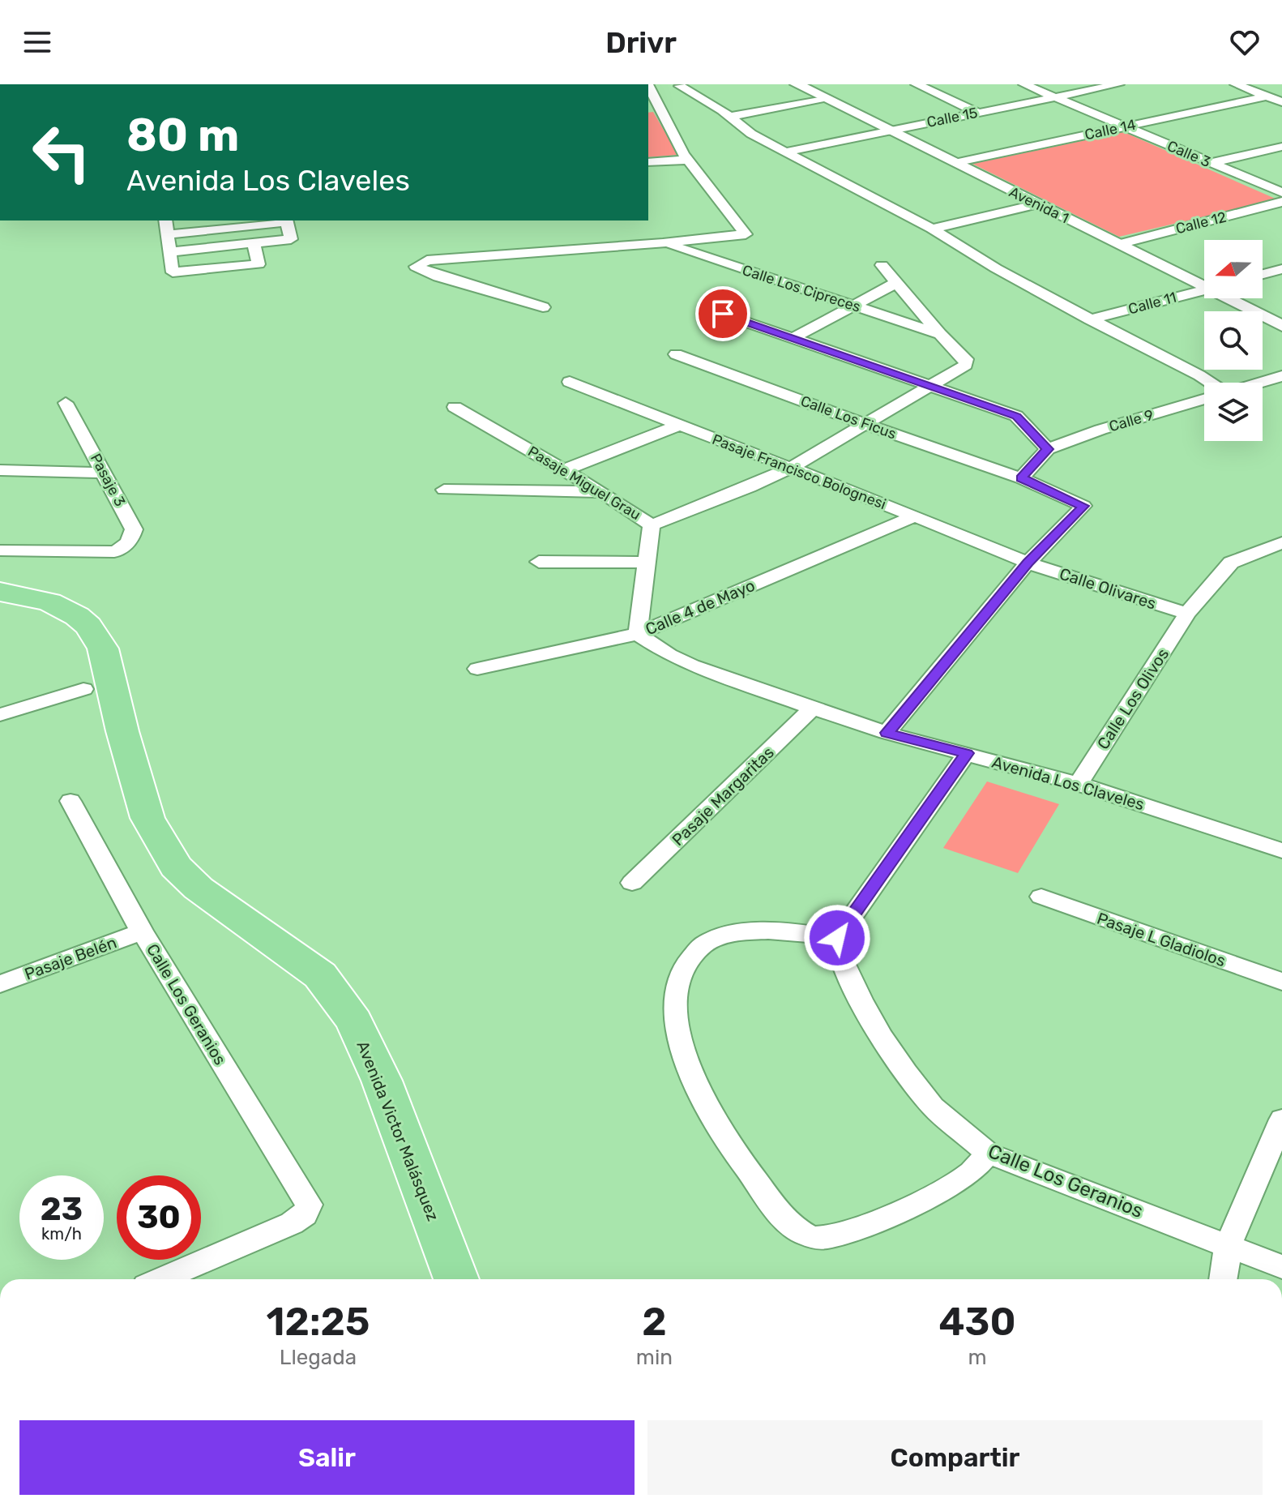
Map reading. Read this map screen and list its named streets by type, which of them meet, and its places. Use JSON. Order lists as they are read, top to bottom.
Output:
{
  "streets": {
    "main road": ["Avenida Victor Malásquez"],
    "street": [
      "Calle 15",
      "Calle 14",
      "Calle 3",
      "Avenida 1",
      "Calle 12",
      "Calle Los Cipreces",
      "Calle 11",
      "Calle Los Ficus",
      "Calle 9",
      "Pasaje Francisco Bolognesi",
      "Pasaje 3",
      "Pasaje Miguel Grau",
      "Calle Olivares",
      "Calle 4 de Mayo",
      "Calle Los Olivos",
      "Avenida Los Claveles",
      "Pasaje Margaritas",
      "Pasaje L Gladiolos",
      "Pasaje Belén",
      "Calle Los Geranios"
    ]
  },
  "crossings": [
    ["Calle 15", "Calle 3"],
    ["Calle 15", "Avenida 1"],
    ["Calle 14", "Calle 3"],
    ["Calle 14", "Avenida 1"],
    ["Avenida 1", "Calle 12"],
    ["Calle Los Ficus", "Pasaje Francisco Bolognesi"],
    ["Calle Los Ficus", "Calle Olivares"],
    ["Pasaje Francisco Bolognesi", "Calle Olivares"],
    ["Pasaje Francisco Bolognesi", "Calle 4 de Mayo"],
    ["Pasaje Miguel Grau", "Calle 4 de Mayo"],
    ["Pasaje Miguel Grau", "Avenida Los Claveles"],
    ["Calle Olivares", "Calle Los Olivos"],
    ["Calle 4 de Mayo", "Avenida Los Claveles"],
    ["Calle Los Olivos", "Avenida Los Claveles"],
    ["Avenida Los Claveles", "Pasaje Margaritas"],
    ["Pasaje Belén", "Calle Los Geranios"]
  ],
  "north": "left",
  "page": {
    "header": "Drivr",
    "turn": ["80 m", "Avenida Los Claveles"],
    "speed": "23 km/h",
    "limit": "30",
    "eta": [
      "12:25",
      "Llegada",
      "2",
      "min",
      "430",
      "m"
    ],
    "buttons": ["Salir", "Compartir"]
  }
}
